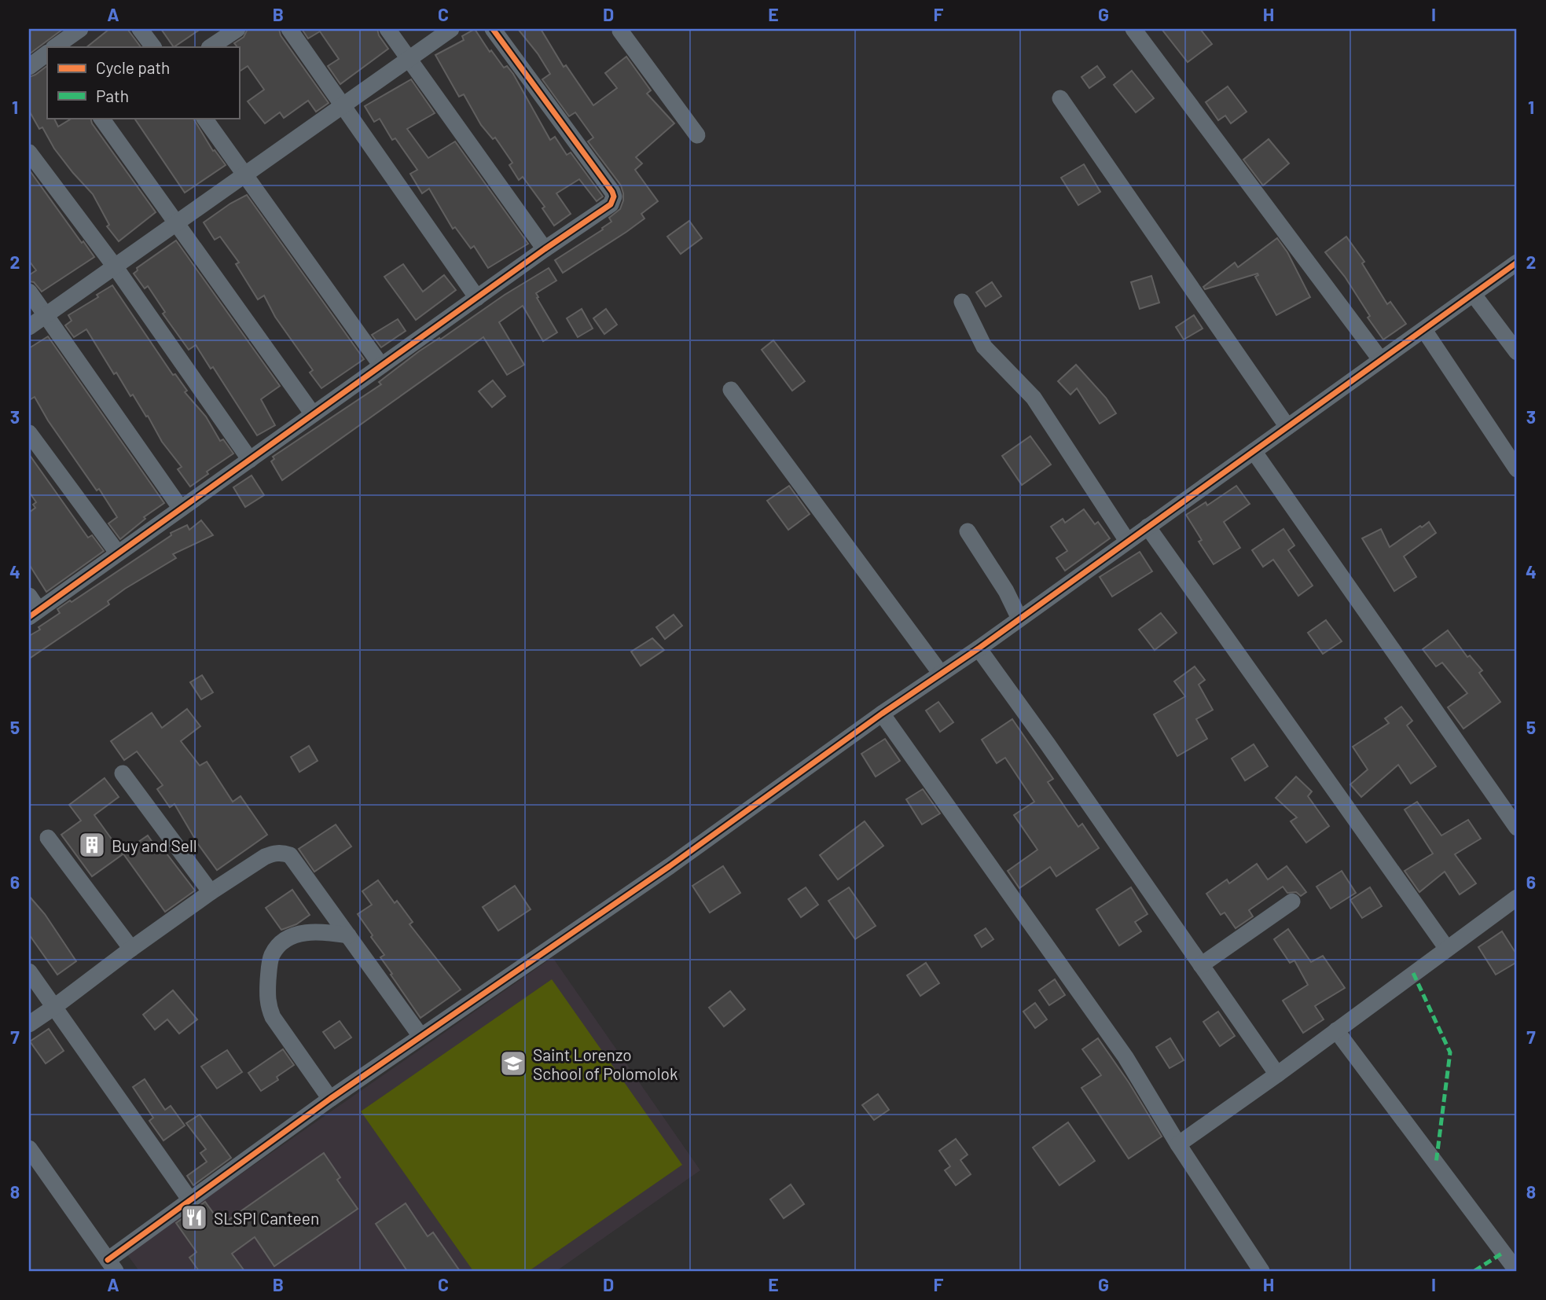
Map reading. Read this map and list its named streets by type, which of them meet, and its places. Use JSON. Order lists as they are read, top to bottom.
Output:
{
  "places": {
    "building": ["Buy and Sell"],
    "school or university": ["Saint Lorenzo School of Polomolok"],
    "restaurant": ["SLSPI Canteen"]
  },
  "legend": ["Cycle path", "Path"],
  "grid": {
    "columns": [
      "A",
      "B",
      "C",
      "D",
      "E",
      "F",
      "G",
      "H",
      "I"
    ],
    "rows": [
      "1",
      "2",
      "3",
      "4",
      "5",
      "6",
      "7",
      "8"
    ]
  }
}
